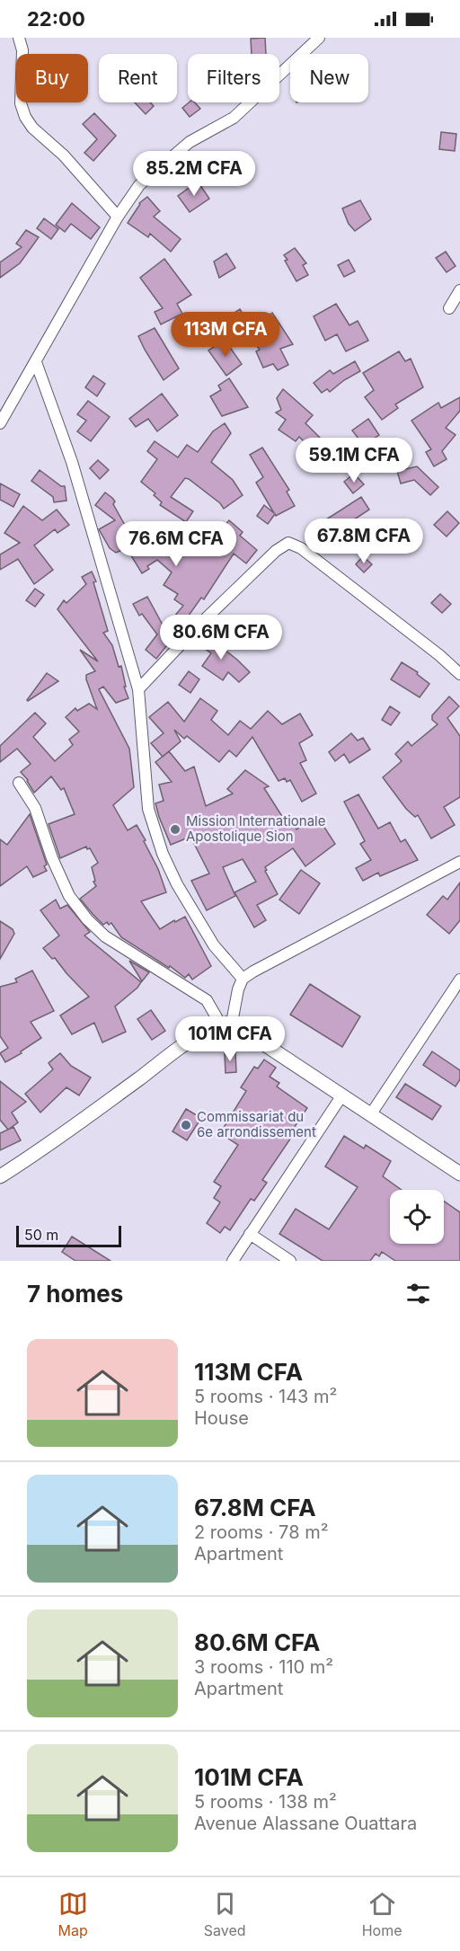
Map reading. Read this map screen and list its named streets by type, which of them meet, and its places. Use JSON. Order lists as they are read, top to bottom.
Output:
{
  "places": ["Mission Internationale Apostolique Sion", "Commissariat du 6e arrondissement"],
  "scale_bar": "50 m",
  "page": {
    "status": "22:00",
    "chip": [
      "Buy",
      "Rent",
      "Filters",
      "New"
    ],
    "price": [
      "85.2M CFA",
      "113M CFA",
      "59.1M CFA",
      "67.8M CFA",
      "76.6M CFA",
      "80.6M CFA",
      "101M CFA"
    ],
    "scale": "50 m",
    "heading": "7 homes",
    "list": [
      {
        "name": "113M CFA",
        "note": "5 rooms · 143 m² · House"
      },
      {
        "name": "67.8M CFA",
        "note": "2 rooms · 78 m² · Apartment"
      },
      {
        "name": "80.6M CFA",
        "note": "3 rooms · 110 m² · Apartment"
      },
      {
        "name": "101M CFA",
        "note": "5 rooms · 138 m² · Avenue Alassane Ouattara"
      }
    ],
    "tabs": ["Map", "Saved", "Home"]
  }
}
